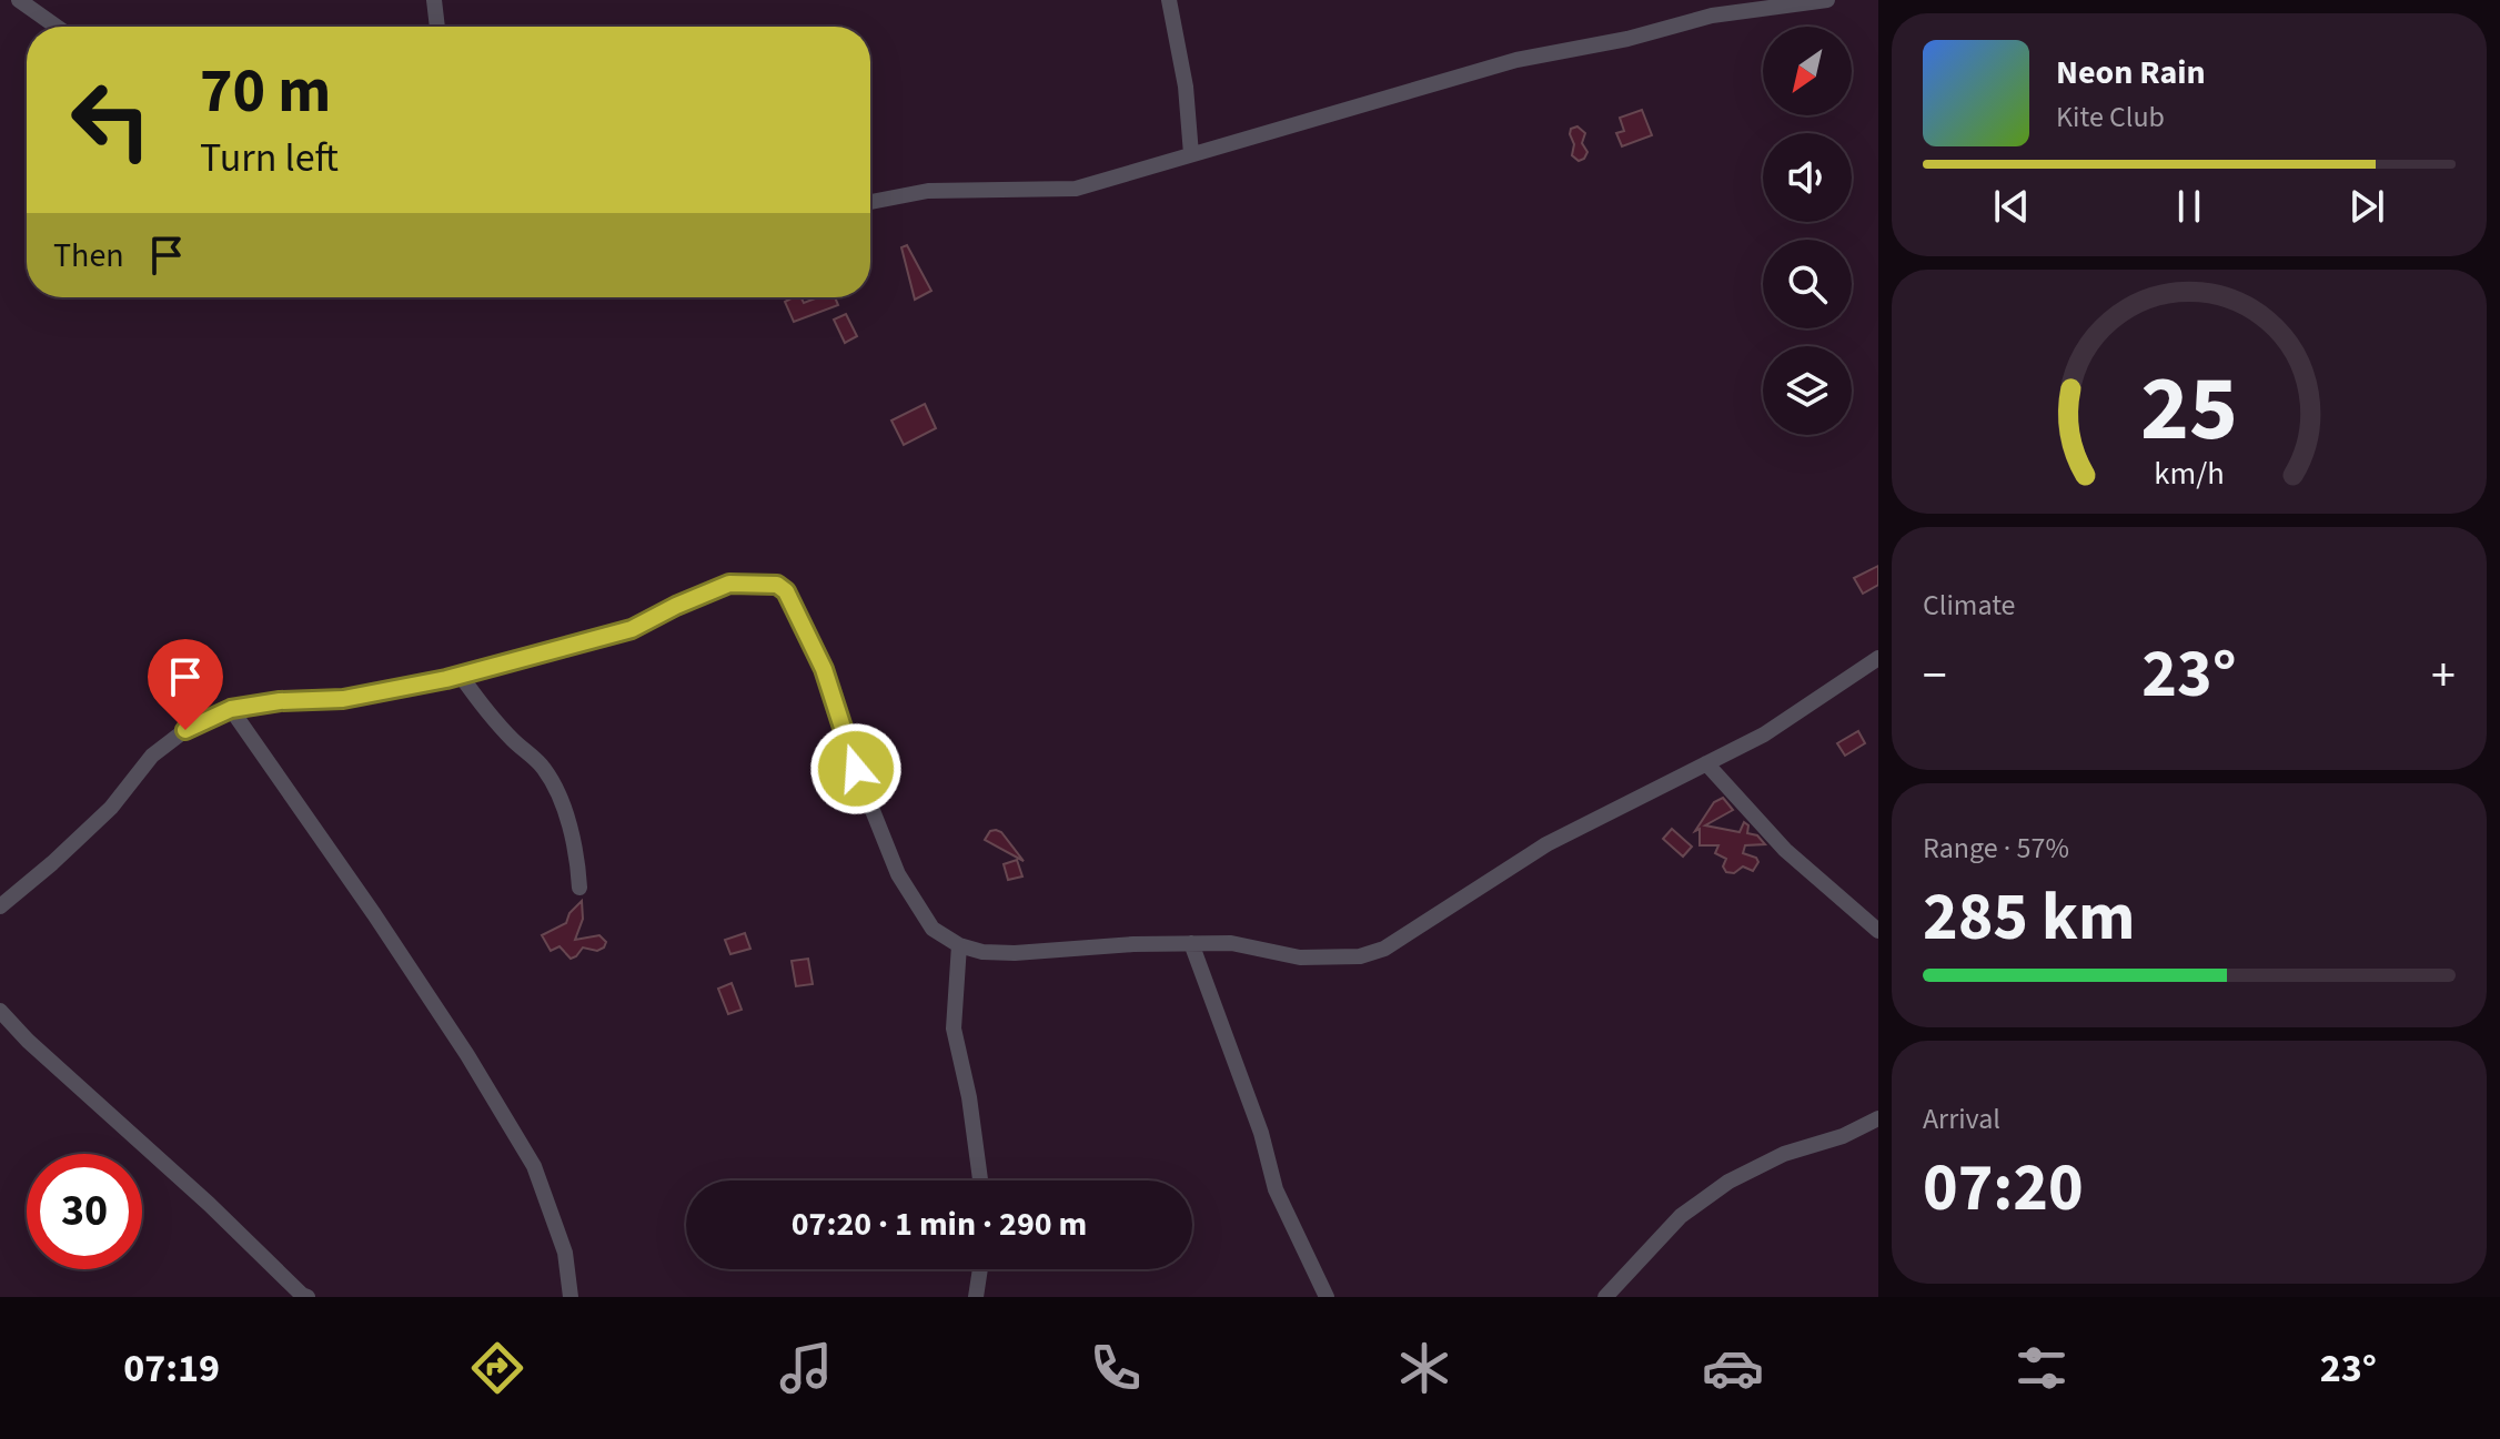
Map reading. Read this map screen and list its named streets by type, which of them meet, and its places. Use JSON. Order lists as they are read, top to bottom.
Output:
{
  "north": "bottom left",
  "page": {
    "turn": ["70 m", "Turn left"],
    "song": ["Neon Rain", "Kite Club"],
    "then": "Then",
    "tile": [
      "Climate",
      ["Range · 57%", "285 km"],
      ["Arrival", "07:20"]
    ],
    "heat": ["−", "23°", "+"],
    "limit": "30",
    "trip": "07:20 · 1 min · 290 m",
    "tabs": ["07:19", "23°"],
    "gauge": ["25", "km/h"]
  }
}
